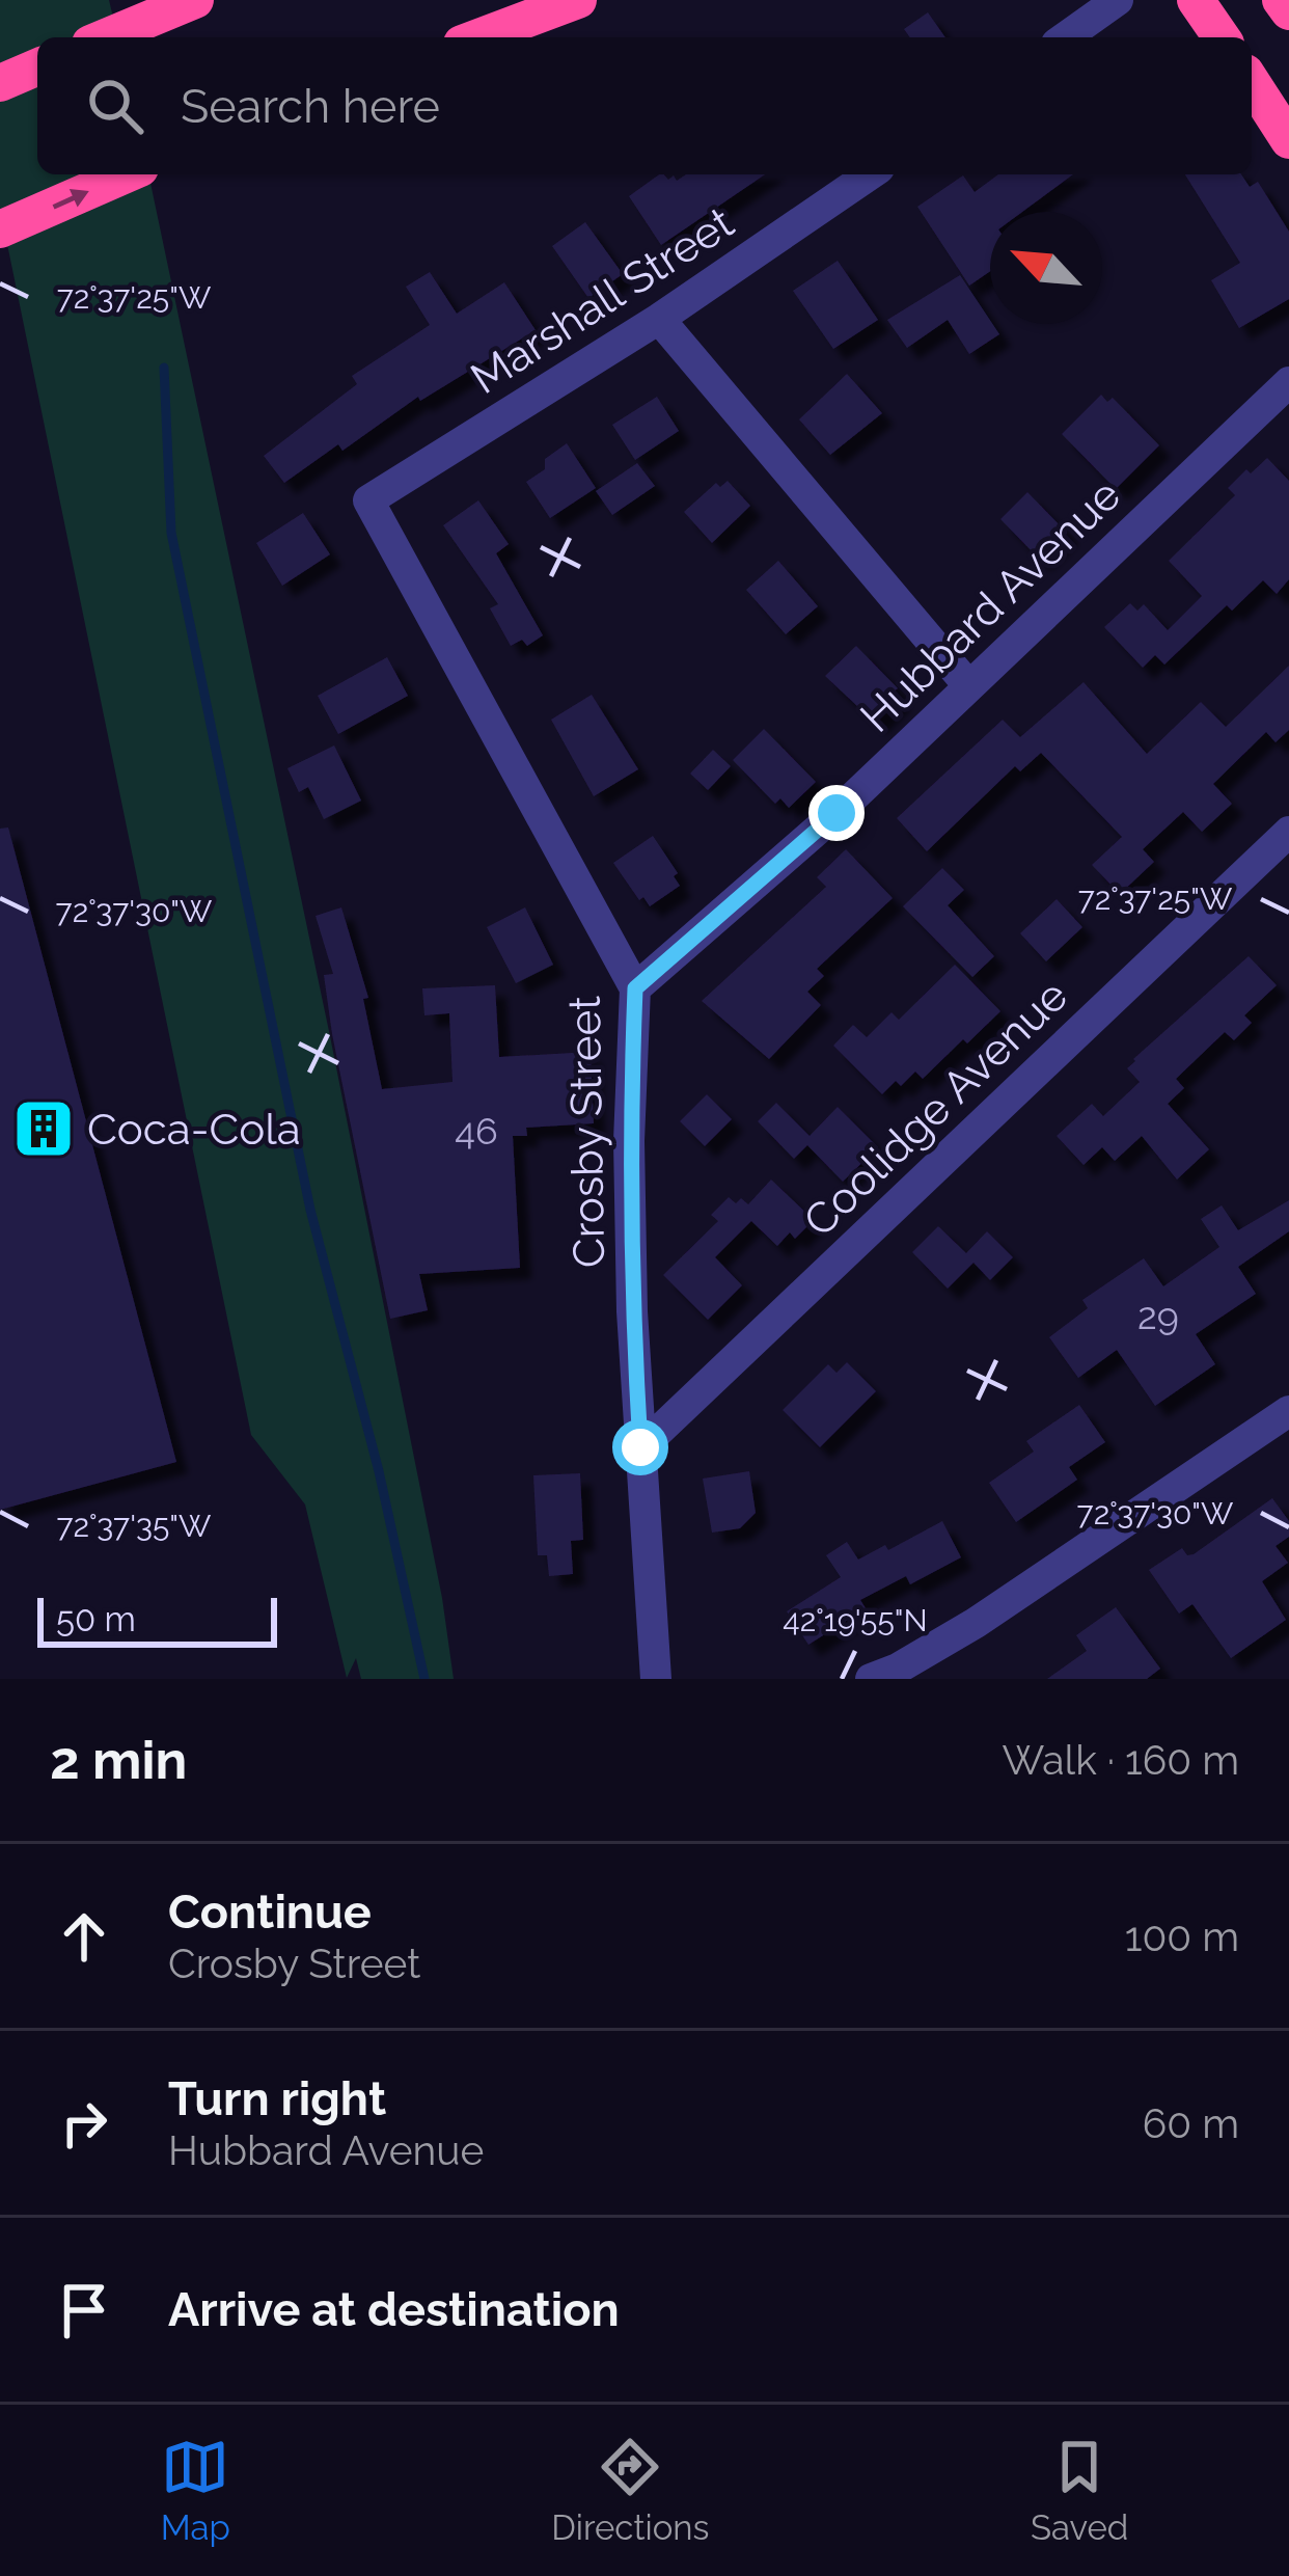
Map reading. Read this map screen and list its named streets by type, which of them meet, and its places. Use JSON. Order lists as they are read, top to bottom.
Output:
{
  "streets": {
    "street": [
      "Marshall Street",
      "Hubbard Avenue",
      "Coolidge Avenue",
      "Crosby Street"
    ]
  },
  "crossings": [
    ["Marshall Street", "Crosby Street"],
    ["Hubbard Avenue", "Crosby Street"],
    ["Coolidge Avenue", "Crosby Street"]
  ],
  "places": {
    "building": ["Coca-Cola"]
  },
  "house_numbers": ["46", "29"],
  "scale_bar": "50 m",
  "north": "top left",
  "page": {
    "search": "Search here",
    "scale": "50 m",
    "heading": ["2 min", "Walk · 160 m"],
    "list": [
      ["Continue", "Crosby Street", "100 m"],
      ["Turn right", "Hubbard Avenue", "60 m"],
      "Arrive at destination"
    ],
    "nav": ["Map", "Directions", "Saved"]
  },
  "coordinates": [
    "72°37'25\"W",
    "72°37'30\"W",
    "72°37'35\"W",
    "42°19'55\"N"
  ]
}
